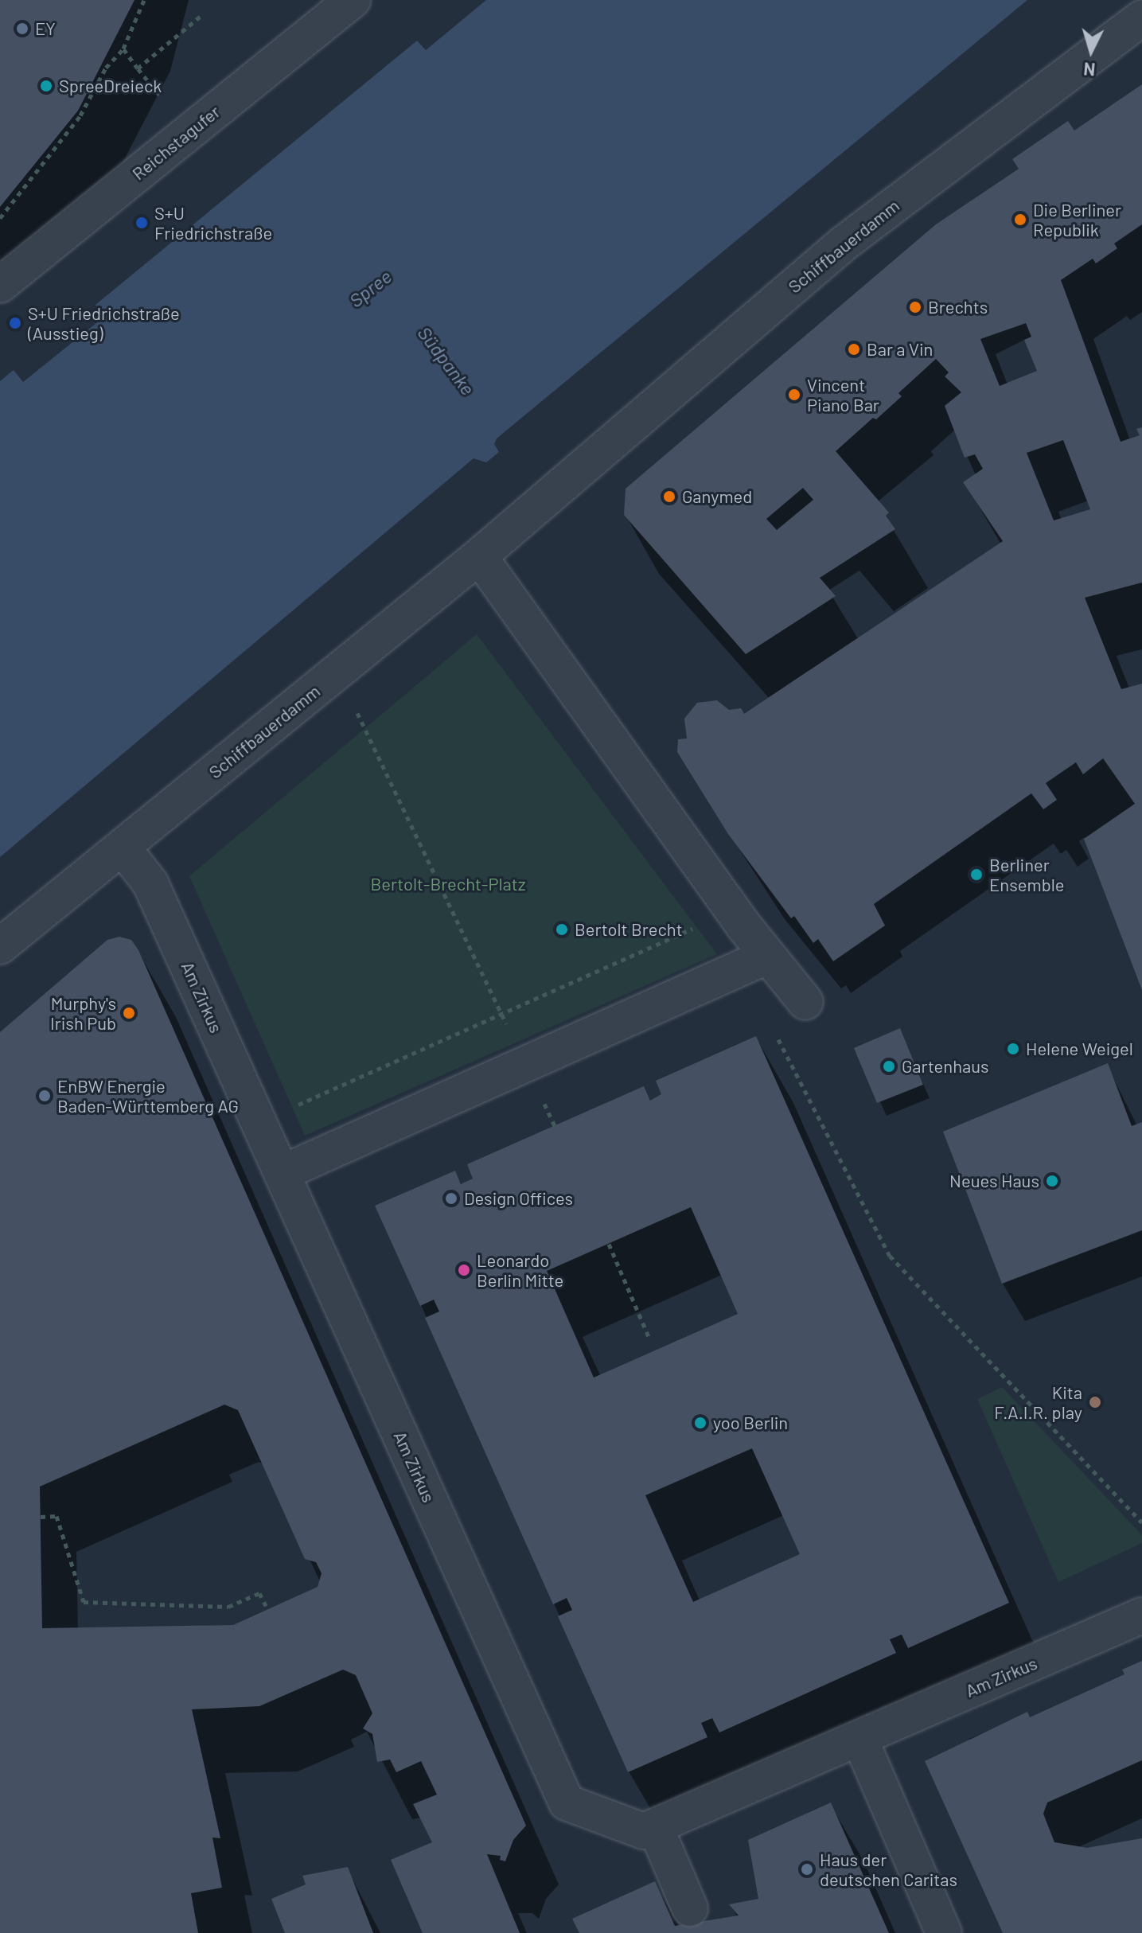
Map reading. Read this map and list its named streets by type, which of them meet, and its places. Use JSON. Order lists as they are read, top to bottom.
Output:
{
  "streets": {
    "street": ["Reichstagufer", "Schiffbauerdamm", "Am Zirkus"]
  },
  "crossings": [
    ["Schiffbauerdamm", "Am Zirkus"]
  ],
  "water": ["Spree", "Südpanke"],
  "parks": ["Bertolt-Brecht-Platz"],
  "places": [
    "EY",
    "SpreeDreieck",
    "Die Berliner Republik",
    "S+U Friedrichstraße",
    "Brechts",
    "S+U Friedrichstraße (Ausstieg)",
    "Bar a Vin",
    "Vincent Piano Bar",
    "Ganymed",
    "Berliner Ensemble",
    "Bertolt Brecht",
    "Murphy's Irish Pub",
    "Helene Weigel",
    "Gartenhaus",
    "EnBW Energie Baden-Württemberg AG",
    "Neues Haus",
    "Design Offices",
    "Leonardo Berlin Mitte",
    "Kita F.A.I.R. play",
    "yoo Berlin",
    "Haus der deutschen Caritas"
  ],
  "north": "bottom"
}
